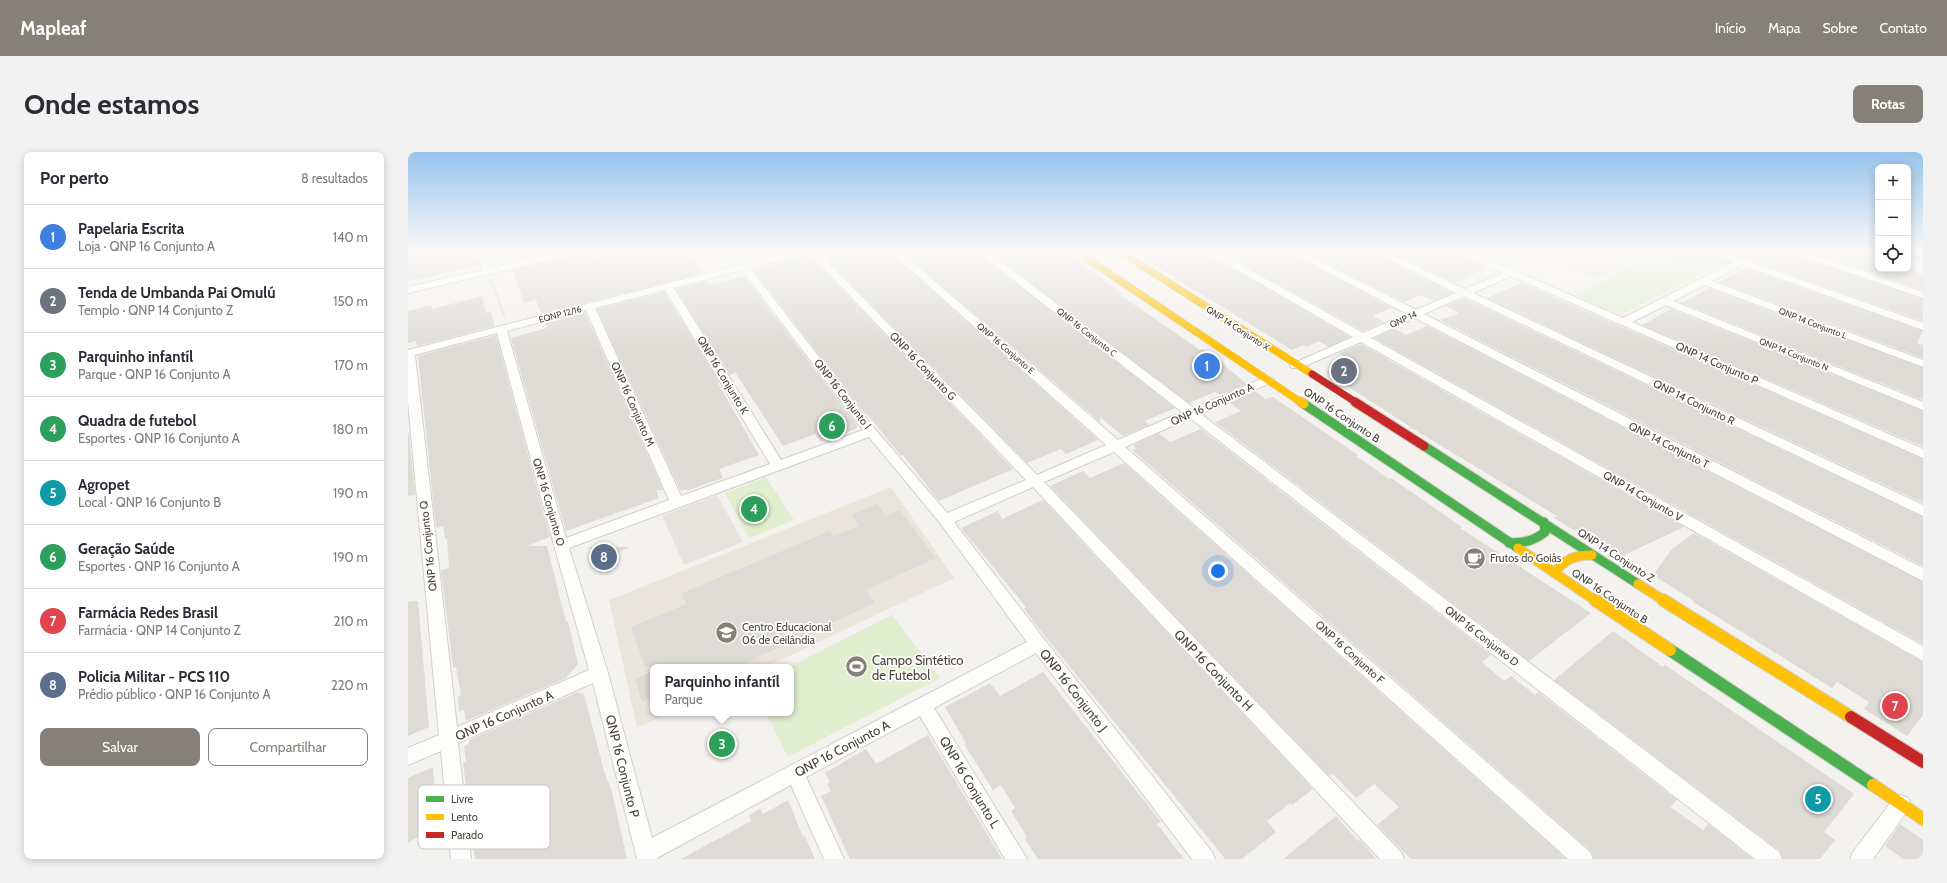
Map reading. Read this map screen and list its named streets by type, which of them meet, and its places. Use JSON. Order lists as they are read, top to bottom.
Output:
{
  "streets": {
    "street": [
      "EQNP 12/16",
      "QNP 14",
      "QNP 14 Conjunto L",
      "QNP 14 Conjunto X",
      "QNP 16 Conjunto C",
      "QNP 16 Conjunto E",
      "QNP 14 Conjunto N",
      "QNP 14 Conjunto P",
      "QNP 16 Conjunto G",
      "QNP 16 Conjunto K",
      "QNP 16 Conjunto I",
      "QNP 14 Conjunto R",
      "QNP 16 Conjunto M",
      "QNP 16 Conjunto A",
      "QNP 16 Conjunto B",
      "QNP 14 Conjunto T",
      "QNP 14 Conjunto V",
      "QNP 16 Conjunto O",
      "QNP 16 Conjunto Q",
      "QNP 14 Conjunto Z",
      "QNP 16 Conjunto D",
      "QNP 16 Conjunto F",
      "QNP 16 Conjunto H",
      "QNP 16 Conjunto J",
      "QNP 16 Conjunto P",
      "QNP 16 Conjunto L"
    ]
  },
  "crossings": [
    ["EQNP 12/16", "QNP 16 Conjunto K"],
    ["EQNP 12/16", "QNP 16 Conjunto M"],
    ["EQNP 12/16", "QNP 16 Conjunto O"],
    ["EQNP 12/16", "QNP 16 Conjunto Q"],
    ["QNP 14", "QNP 14 Conjunto X"],
    ["QNP 14", "QNP 14 Conjunto R"],
    ["QNP 14", "QNP 14 Conjunto T"],
    ["QNP 14", "QNP 14 Conjunto V"],
    ["QNP 14", "QNP 14 Conjunto Z"],
    ["QNP 14 Conjunto X", "QNP 14 Conjunto Z"],
    ["QNP 16 Conjunto C", "QNP 16 Conjunto A"],
    ["QNP 16 Conjunto C", "QNP 16 Conjunto D"],
    ["QNP 16 Conjunto E", "QNP 16 Conjunto A"],
    ["QNP 16 Conjunto E", "QNP 16 Conjunto F"],
    ["QNP 16 Conjunto G", "QNP 16 Conjunto A"],
    ["QNP 16 Conjunto G", "QNP 16 Conjunto H"],
    ["QNP 16 Conjunto I", "QNP 16 Conjunto A"],
    ["QNP 16 Conjunto I", "QNP 16 Conjunto J"],
    ["QNP 16 Conjunto A", "QNP 16 Conjunto B"],
    ["QNP 16 Conjunto A", "QNP 16 Conjunto O"],
    ["QNP 16 Conjunto A", "QNP 16 Conjunto Q"],
    ["QNP 16 Conjunto A", "QNP 16 Conjunto D"],
    ["QNP 16 Conjunto A", "QNP 16 Conjunto F"],
    ["QNP 16 Conjunto A", "QNP 16 Conjunto H"],
    ["QNP 16 Conjunto A", "QNP 16 Conjunto J"],
    ["QNP 16 Conjunto A", "QNP 16 Conjunto P"],
    ["QNP 16 Conjunto A", "QNP 16 Conjunto L"],
    ["QNP 16 Conjunto O", "QNP 16 Conjunto P"]
  ],
  "places": {
    "cafe": ["Frutos do Goiás"],
    "school or university": ["Centro Educacional 06 de Ceilândia"],
    "sports": ["Campo Sintético de Futebol"]
  },
  "legend": ["Livre", "Lento", "Parado"],
  "page": {
    "header": "Mapleaf",
    "nav": [
      "Início",
      "Mapa",
      "Sobre",
      "Contato"
    ],
    "buttons": [
      "Rotas",
      ["Salvar", "Compartilhar"]
    ],
    "title": "Onde estamos",
    "heading": ["Por perto", "8 resultados"],
    "map_buttons": ["+", "−"],
    "list": [
      {
        "mark": "1",
        "name": "Papelaria Escrita",
        "note": "Loja · QNP 16 Conjunto A",
        "value": "140 m"
      },
      {
        "mark": "2",
        "name": "Tenda de Umbanda Pai Omulú",
        "note": "Templo · QNP 14 Conjunto Z",
        "value": "150 m"
      },
      {
        "mark": "3",
        "name": "Parquinho infantíl",
        "note": "Parque · QNP 16 Conjunto A",
        "value": "170 m"
      },
      {
        "mark": "4",
        "name": "Quadra de futebol",
        "note": "Esportes · QNP 16 Conjunto A",
        "value": "180 m"
      },
      {
        "mark": "5",
        "name": "Agropet",
        "note": "Local · QNP 16 Conjunto B",
        "value": "190 m"
      },
      {
        "mark": "6",
        "name": "Geração Saúde",
        "note": "Esportes · QNP 16 Conjunto A",
        "value": "190 m"
      },
      {
        "mark": "7",
        "name": "Farmácia Redes Brasil",
        "note": "Farmácia · QNP 14 Conjunto Z",
        "value": "210 m"
      },
      {
        "mark": "8",
        "name": "Policia Militar - PCS 110",
        "note": "Prédio público · QNP 16 Conjunto A",
        "value": "220 m"
      }
    ],
    "pins": [
      "1",
      "2",
      "6",
      "4",
      "8",
      "7",
      "3",
      "5"
    ],
    "popup": ["Parquinho infantíl", "Parque"]
  }
}
